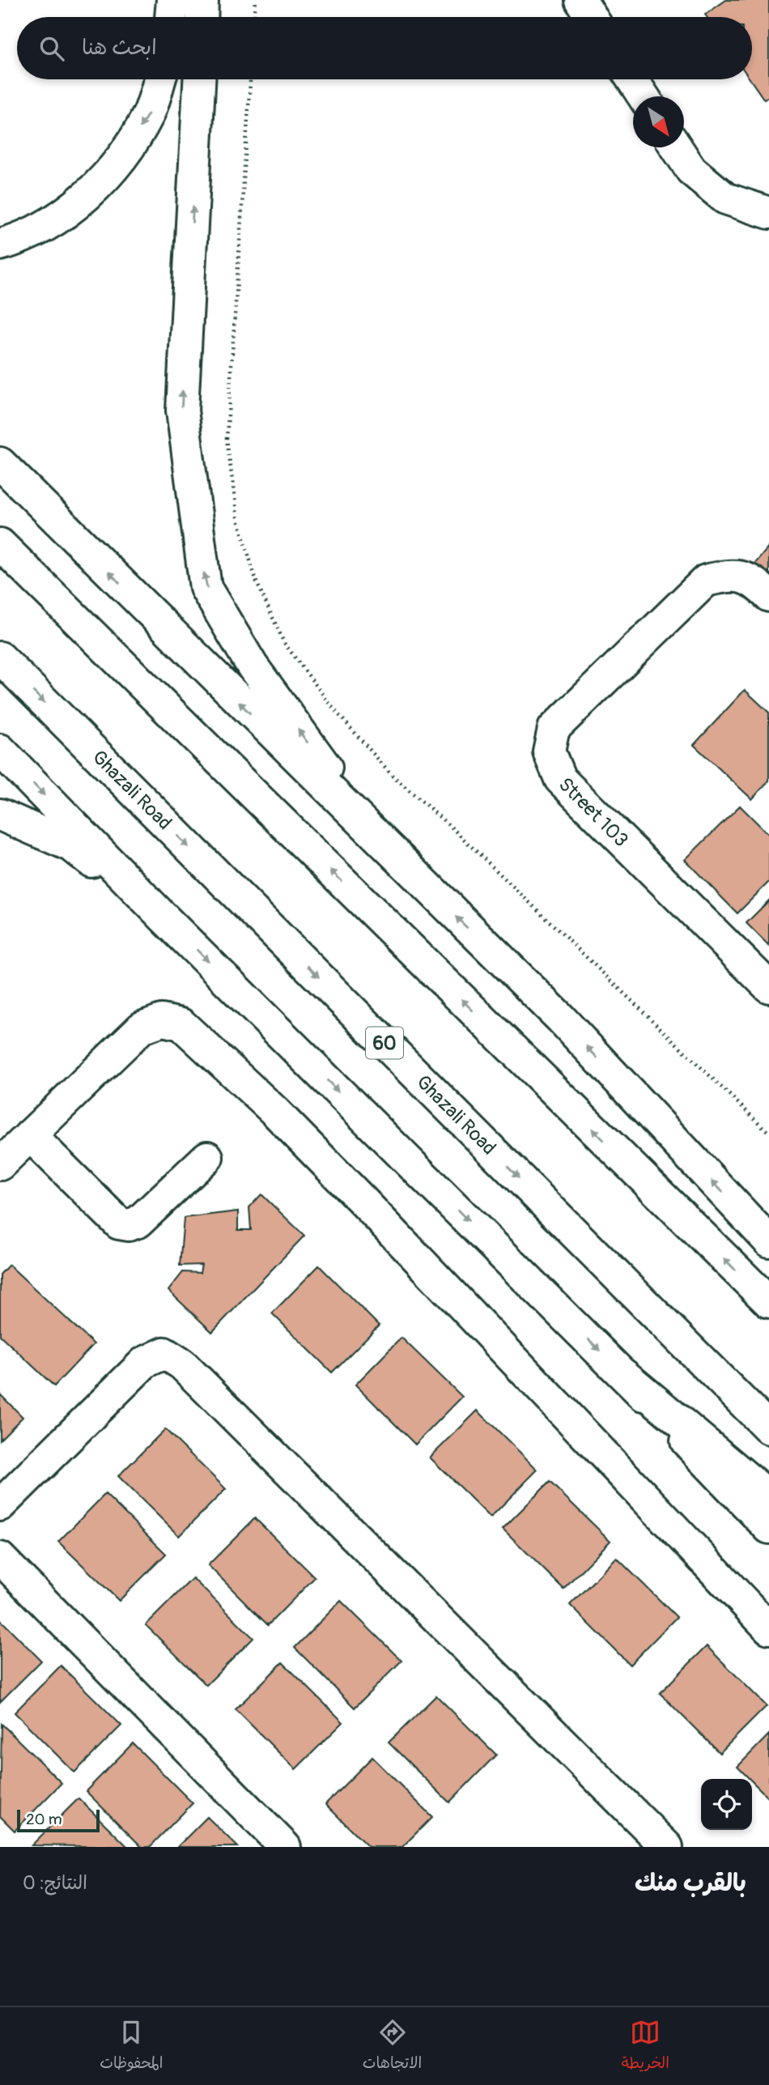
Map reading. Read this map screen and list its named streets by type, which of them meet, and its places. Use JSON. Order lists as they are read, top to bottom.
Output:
{
  "streets": {
    "main road": ["Ghazali Road", "Street 103", "60"]
  },
  "scale_bar": "20 m",
  "north": "bottom right",
  "page": {
    "search": "ابحث هنا",
    "scale": "20 m",
    "heading": ["بالقرب منك", "النتائج: 0"],
    "nav": ["الخريطة", "الاتجاهات", "المحفوظات"]
  }
}
